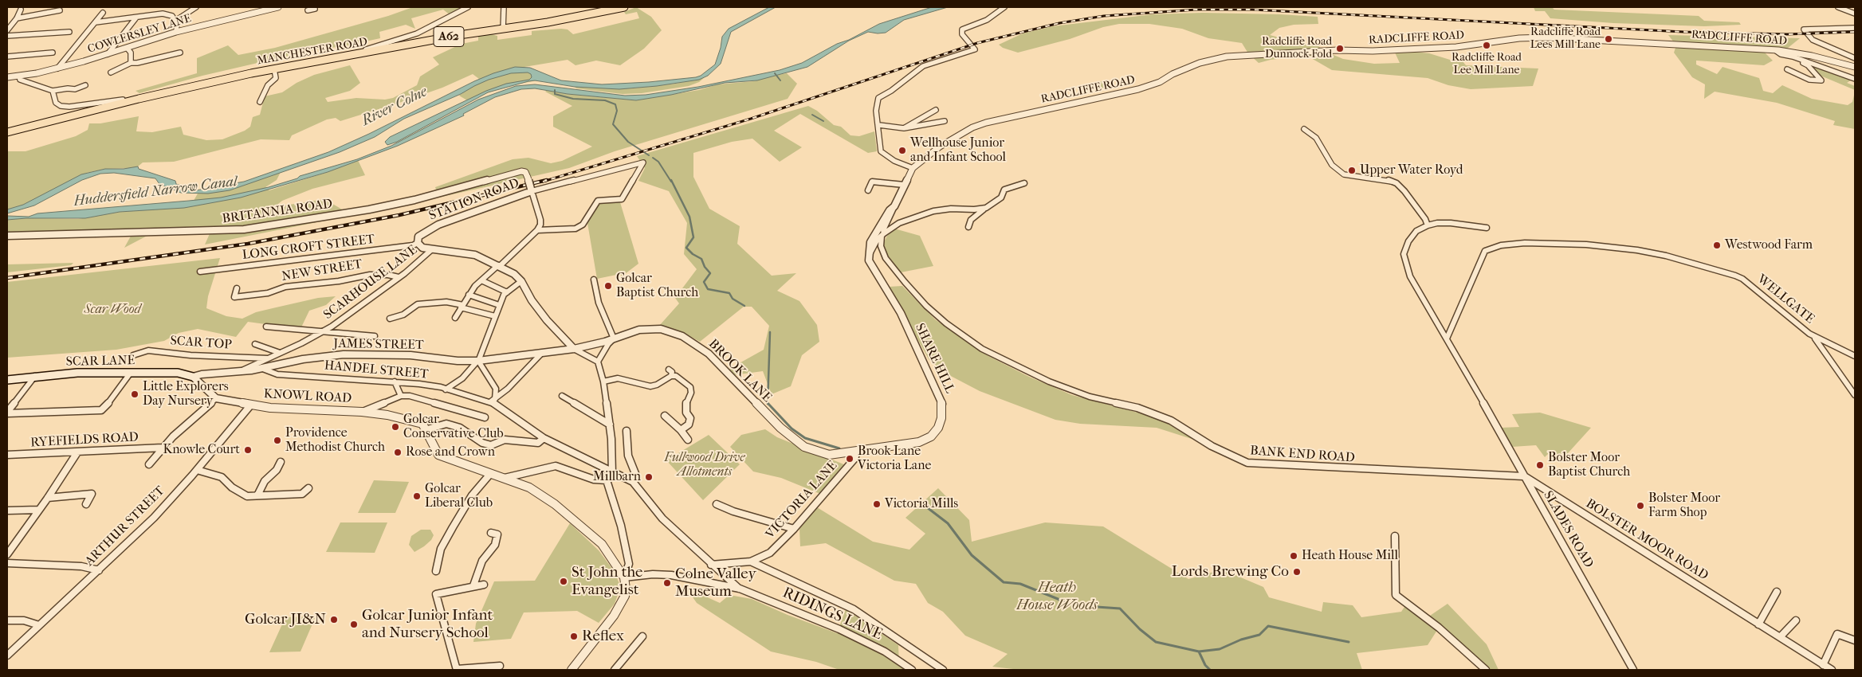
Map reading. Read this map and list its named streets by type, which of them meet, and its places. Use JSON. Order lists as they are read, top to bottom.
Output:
{
  "streets": {
    "main road": ["A62", "MANCHESTER ROAD", "SCAR LANE"],
    "street": [
      "COWLERSLEY LANE",
      "RADCLIFFE ROAD",
      "STATION ROAD",
      "BRITANNIA ROAD",
      "LONG CROFT STREET",
      "NEW STREET",
      "SCARHOUSE LANE",
      "WELLGATE",
      "SCAR TOP",
      "JAMES STREET",
      "SHARE HILL",
      "HANDEL STREET",
      "BROOK LANE",
      "KNOWL ROAD",
      "RYEFIELDS ROAD",
      "BANK END ROAD",
      "VICTORIA LANE",
      "ARTHUR STREET",
      "SLADES ROAD",
      "BOLSTER MOOR ROAD",
      "RIDINGS LANE"
    ]
  },
  "crossings": [
    ["STATION ROAD", "BRITANNIA ROAD"],
    ["STATION ROAD", "LONG CROFT STREET"],
    ["NEW STREET", "SCARHOUSE LANE"],
    ["SCARHOUSE LANE", "SCAR TOP"],
    ["SCARHOUSE LANE", "JAMES STREET"],
    ["WELLGATE", "SLADES ROAD"],
    ["JAMES STREET", "SCAR LANE"],
    ["JAMES STREET", "HANDEL STREET"],
    ["JAMES STREET", "BROOK LANE"],
    ["SHARE HILL", "BROOK LANE"],
    ["SHARE HILL", "VICTORIA LANE"],
    ["KNOWL ROAD", "ARTHUR STREET"],
    ["BANK END ROAD", "SLADES ROAD"],
    ["BANK END ROAD", "BOLSTER MOOR ROAD"],
    ["SLADES ROAD", "BOLSTER MOOR ROAD"]
  ],
  "water": ["River Colne", "Huddersfield Narrow Canal"],
  "parks": ["Scar Wood", "Fullwood Drive Allotments", "Heath House Woods"],
  "places": [
    "Radcliffe Road Lees Mill Lane",
    "Radcliffe Road Lee Mill Lane",
    "Radcliffe Road Dunnock Fold",
    "Wellhouse Junior and Infant School",
    "Upper Water Royd",
    "Westwood Farm",
    "Golcar Baptist Church",
    "Little Explorers Day Nursery",
    "Golcar Conservative Club",
    "Providence Methodist Church",
    "Knowle Court",
    "Rose and Crown",
    "Brook Lane Victoria Lane",
    "Bolster Moor Baptist Church",
    "Millbarn",
    "Golcar Liberal Club",
    "Victoria Mills",
    "Bolster Moor Farm Shop",
    "Heath House Mill",
    "Lords Brewing Co",
    "St John the Evangelist",
    "Colne Valley Museum",
    "Golcar JI&N",
    "Golcar Junior Infant and Nursery School",
    "Reflex"
  ]
}
